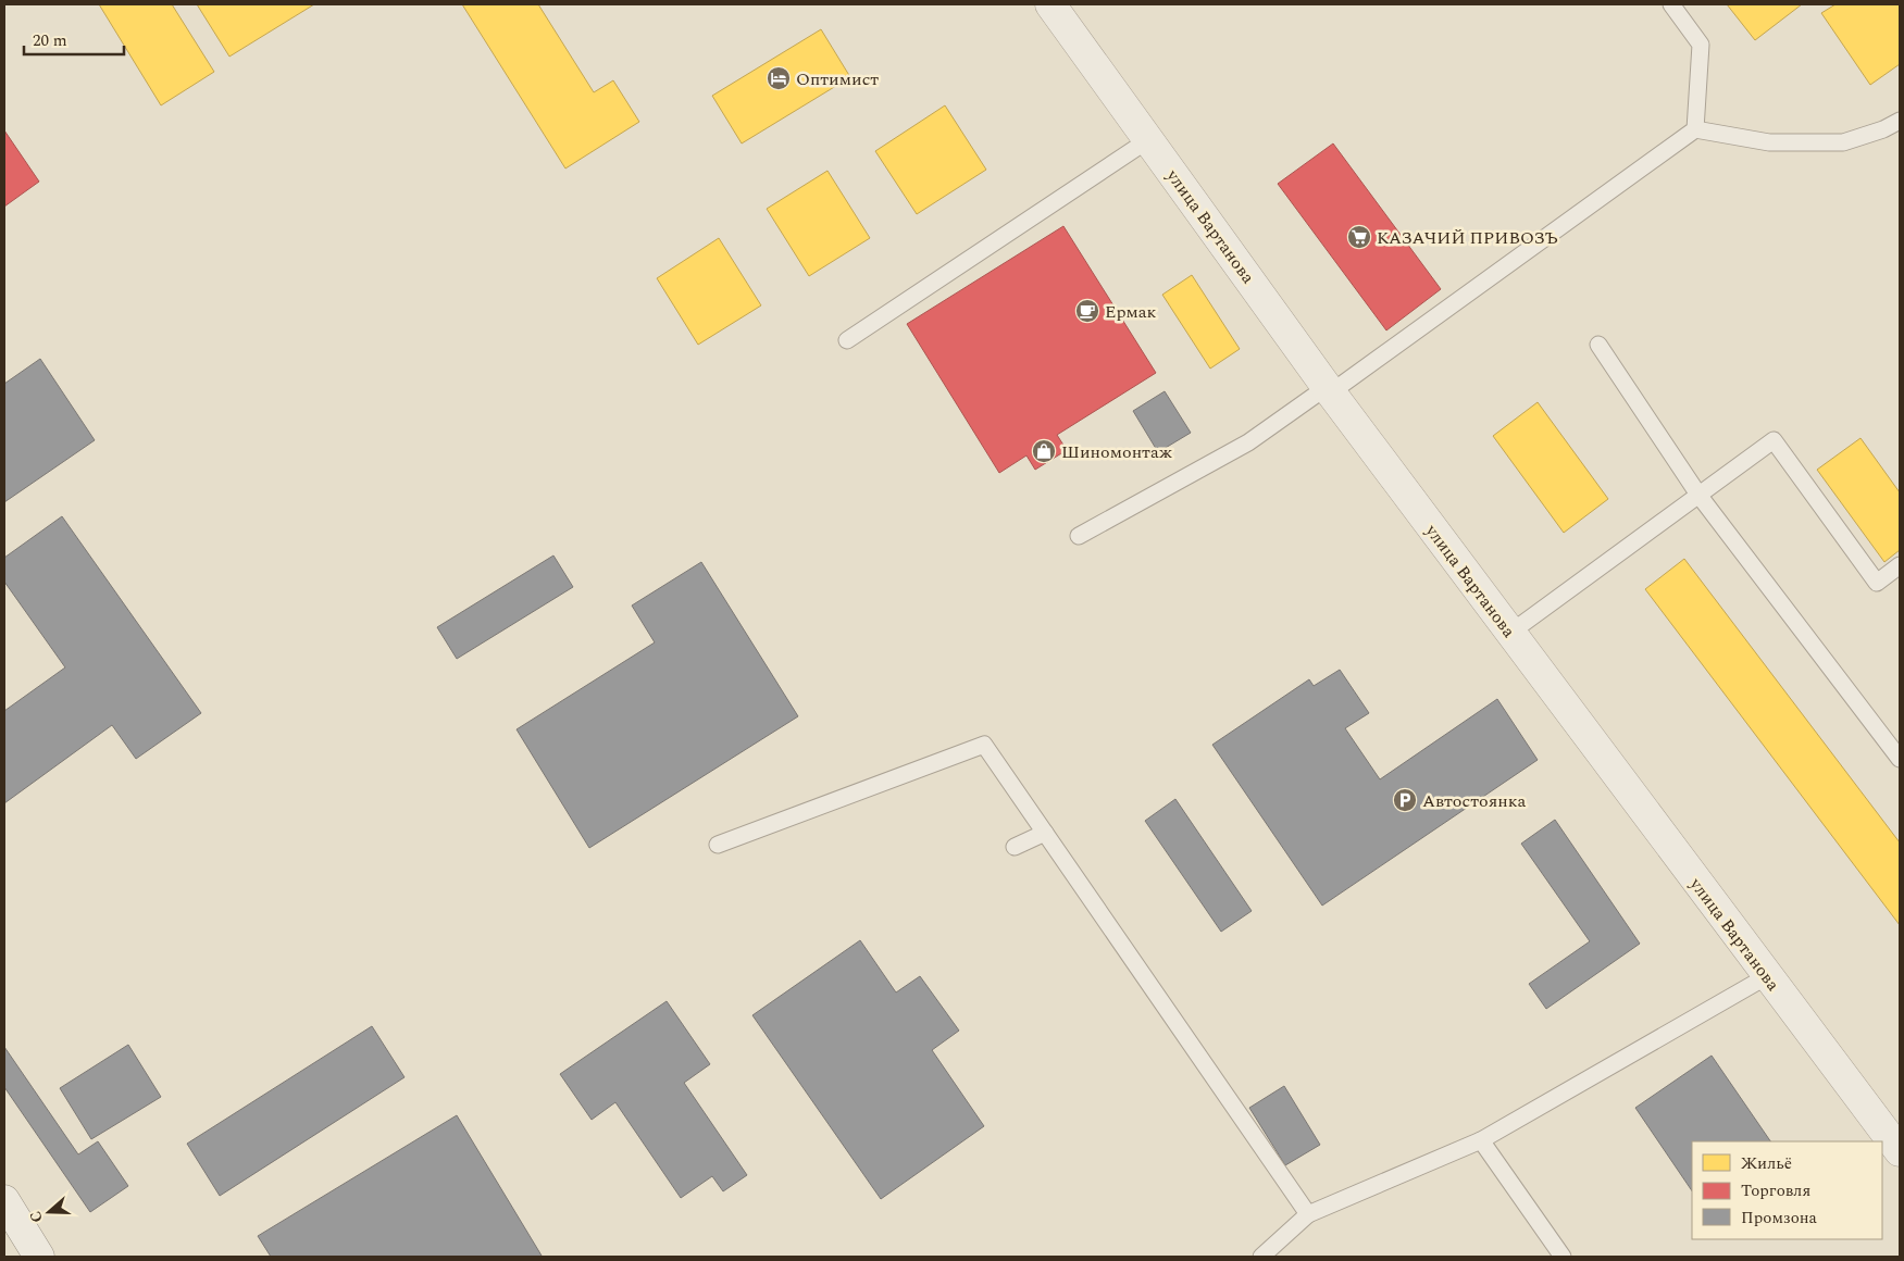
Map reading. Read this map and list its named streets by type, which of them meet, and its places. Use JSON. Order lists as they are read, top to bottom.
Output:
{
  "streets": {
    "street": ["улица Вартанова"]
  },
  "places": {
    "hotel": ["Оптимист"],
    "supermarket": ["КАЗАЧИЙ ПРИВОЗЪ"],
    "cafe": ["Ермак"],
    "shop": ["Шиномонтаж"],
    "parking": ["Автостоянка"]
  },
  "legend": ["Жильё", "Торговля", "Промзона"],
  "scale_bar": "20 m",
  "north": "left"
}
